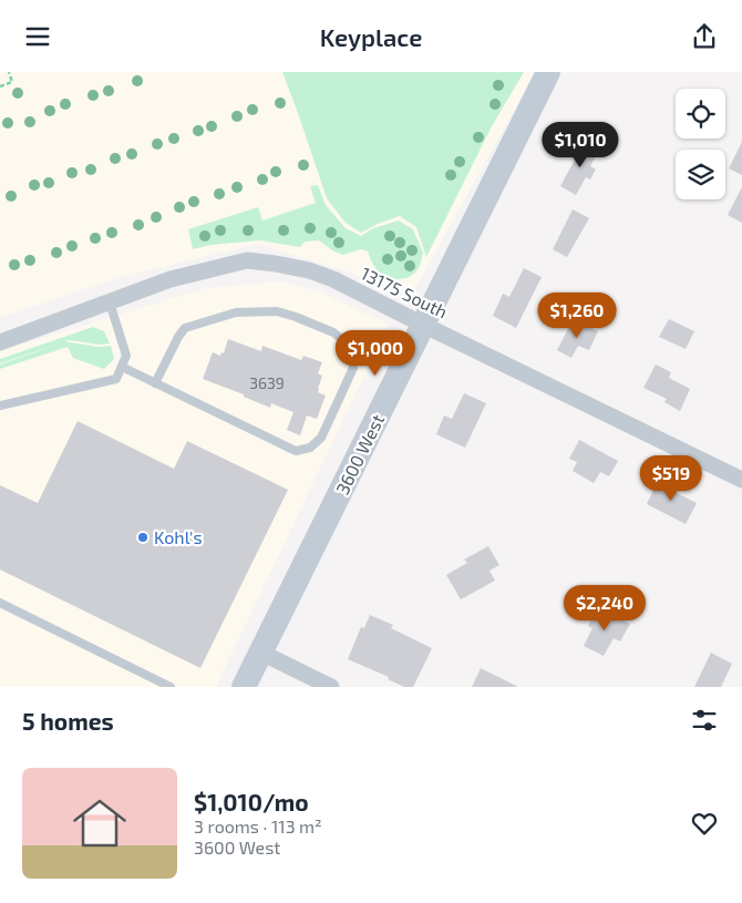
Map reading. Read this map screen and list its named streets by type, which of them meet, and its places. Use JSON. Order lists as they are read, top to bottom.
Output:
{
  "streets": {
    "main road": ["3600 West"],
    "street": ["13175 South"]
  },
  "crossings": [
    ["13175 South", "3600 West"]
  ],
  "places": ["Kohl's"],
  "house_numbers": ["3639"],
  "page": {
    "header": "Keyplace",
    "price": [
      "$1,010",
      "$1,260",
      "$1,000",
      "$519",
      "$2,240"
    ],
    "heading": "5 homes",
    "list": [
      {
        "name": "$1,010/mo",
        "note": "3 rooms · 113 m² · 3600 West"
      }
    ]
  }
}
